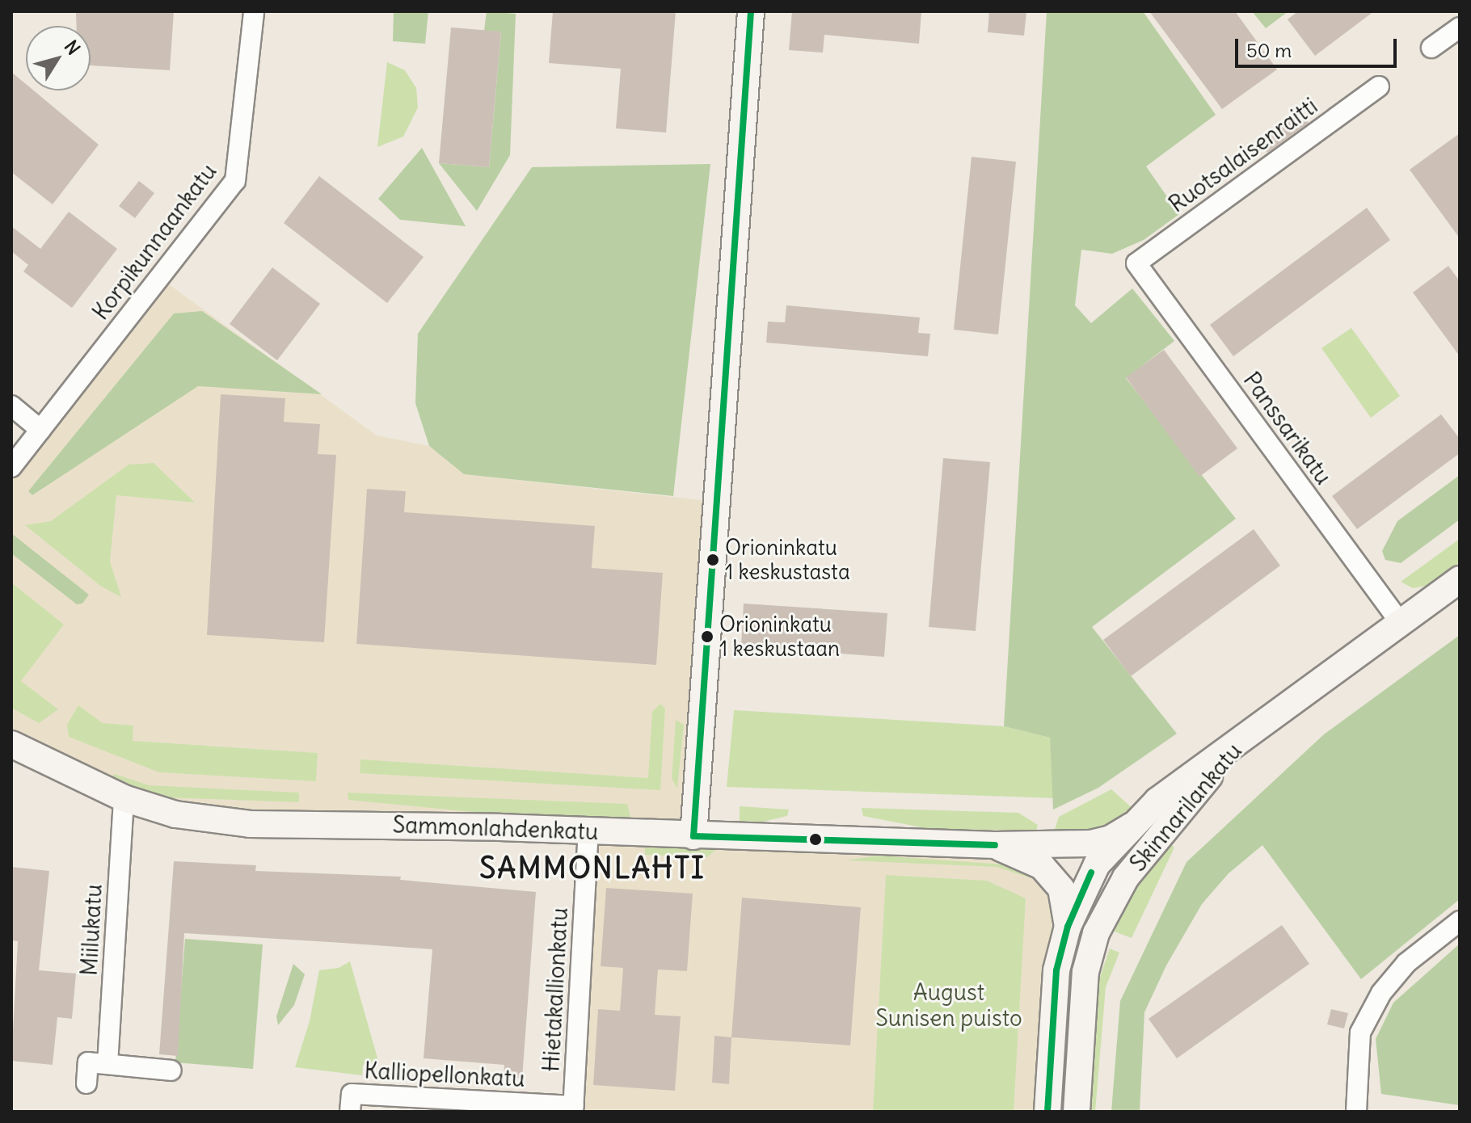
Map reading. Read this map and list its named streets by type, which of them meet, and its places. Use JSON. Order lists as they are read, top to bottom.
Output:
{
  "streets": {
    "main road": ["Skinnarilankatu", "Sammonlahdenkatu"],
    "street": [
      "Ruotsalaisenraitti",
      "Korpikunnaankatu",
      "Panssarikatu",
      "Miilukatu",
      "Hietakallionkatu",
      "Kalliopellonkatu"
    ]
  },
  "crossings": [
    ["Ruotsalaisenraitti", "Panssarikatu"],
    ["Panssarikatu", "Skinnarilankatu"],
    ["Skinnarilankatu", "Sammonlahdenkatu"],
    ["Sammonlahdenkatu", "Miilukatu"],
    ["Sammonlahdenkatu", "Hietakallionkatu"],
    ["Hietakallionkatu", "Kalliopellonkatu"]
  ],
  "districts": ["SAMMONLAHTI"],
  "parks": ["August Sunisen puisto"],
  "places": ["Orioninkatu 1 keskustasta", "Orioninkatu 1 keskustaan"],
  "scale_bar": "50 m",
  "north": "top right"
}
